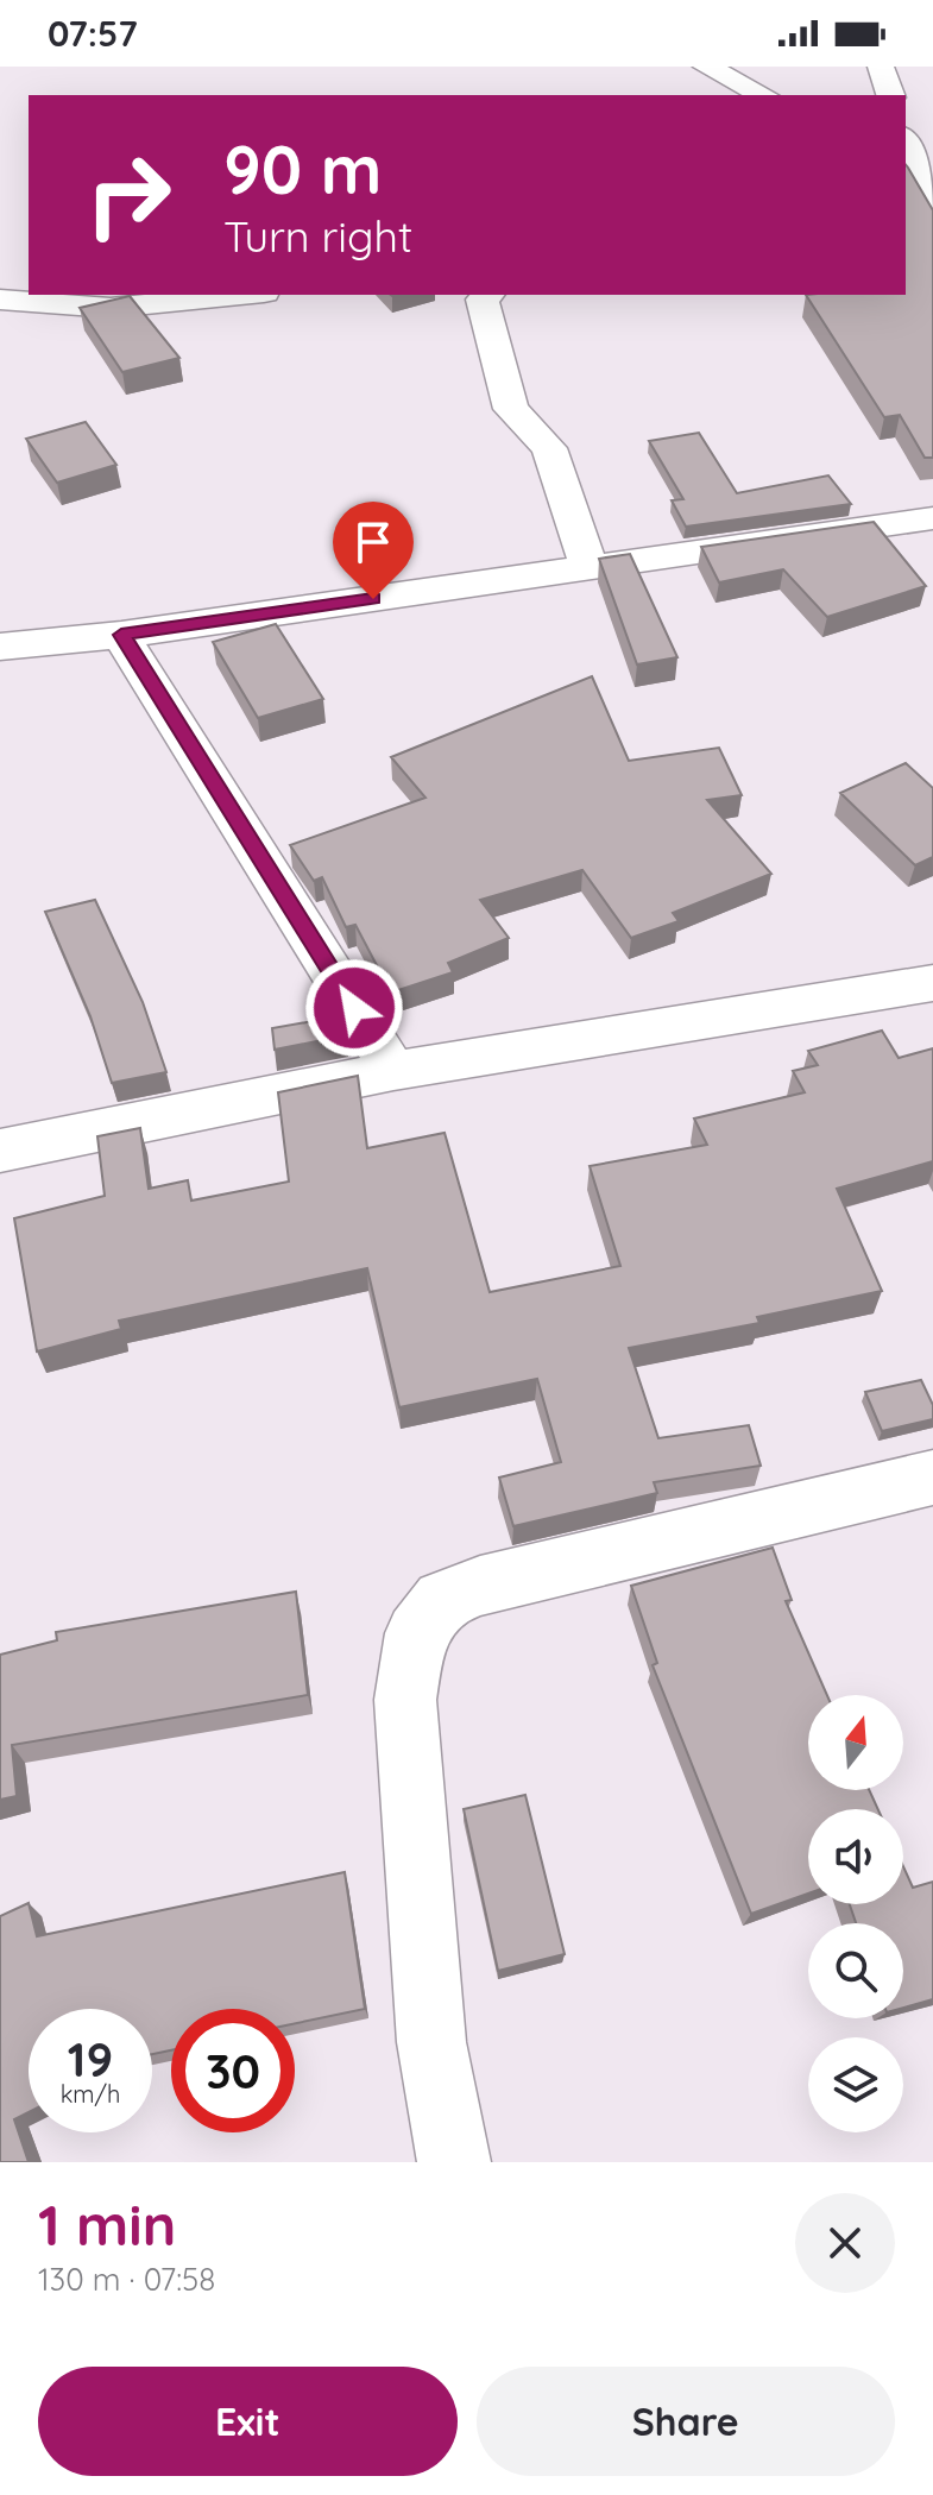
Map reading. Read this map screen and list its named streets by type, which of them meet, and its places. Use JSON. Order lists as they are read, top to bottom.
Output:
{
  "north": "top",
  "page": {
    "status": "07:57",
    "turn": ["90 m", "Turn right"],
    "speed": "19 km/h",
    "limit": "30",
    "heading": ["1 min", "130 m · 07:58"],
    "buttons": ["Exit", "Share"]
  }
}
